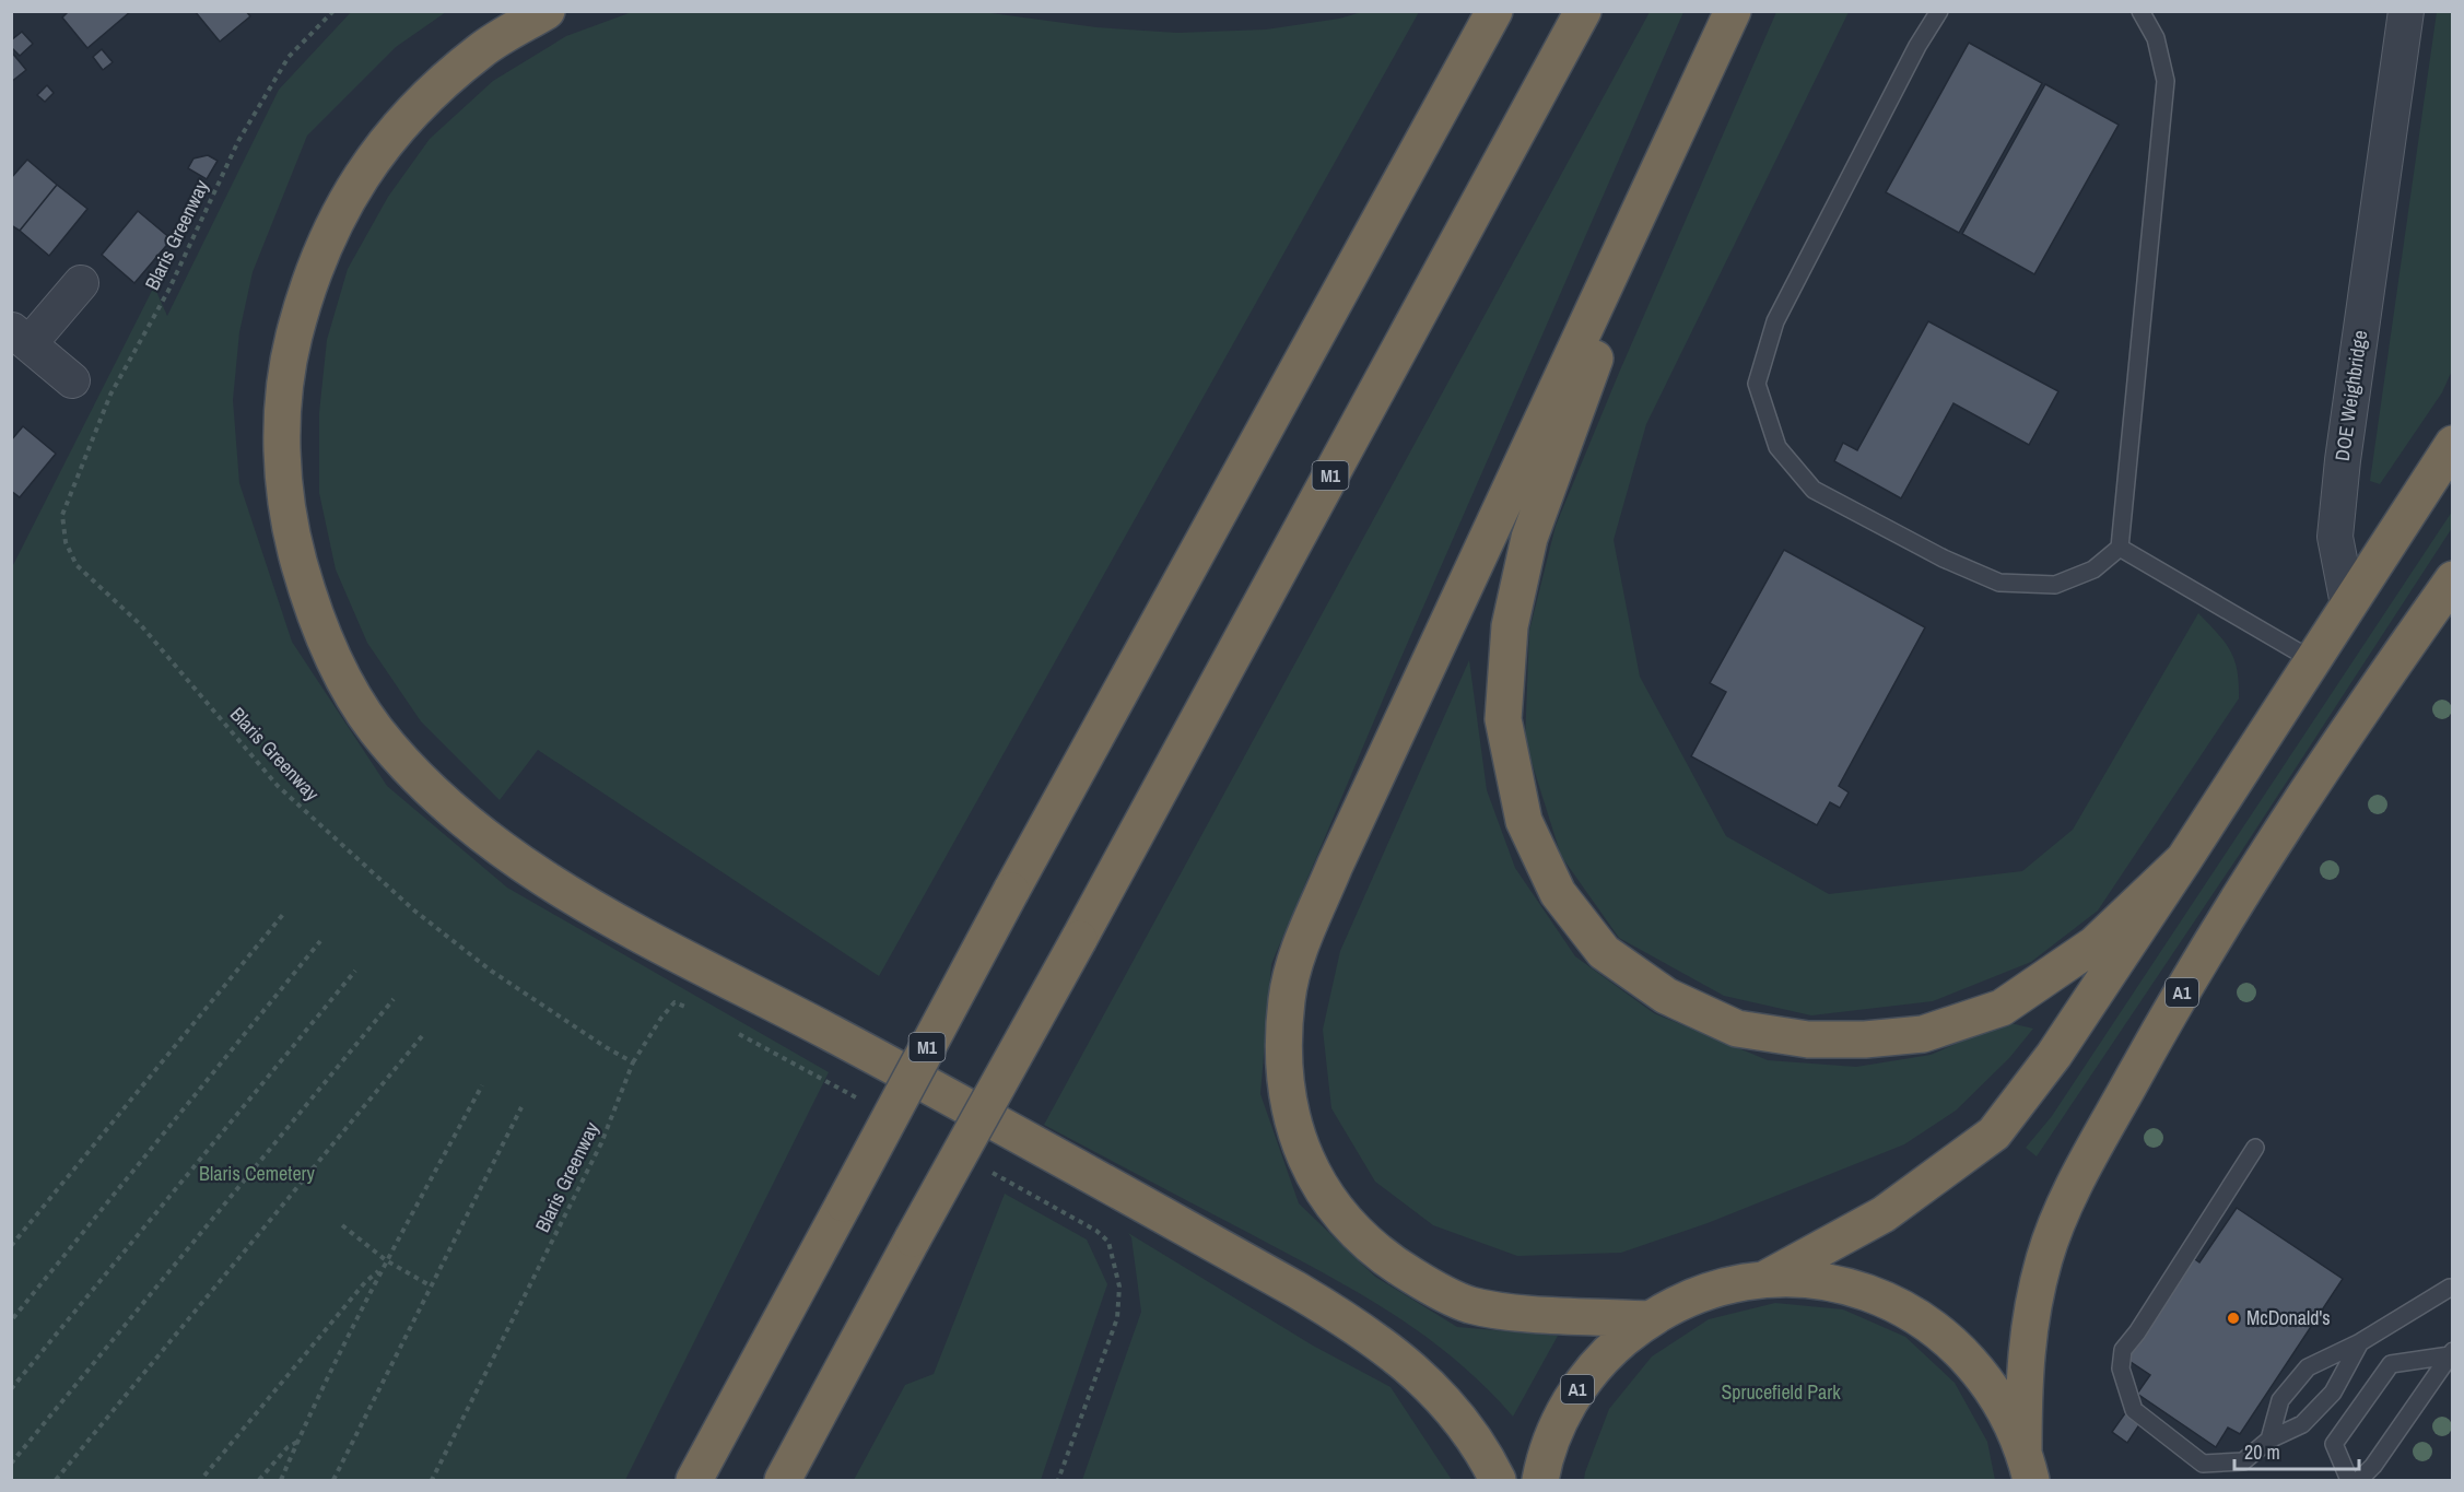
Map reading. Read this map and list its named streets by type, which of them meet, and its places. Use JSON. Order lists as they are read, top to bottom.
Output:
{
  "streets": {
    "highway": ["M1", "A1"],
    "street": ["DOE Weighbridge"],
    "path": ["Blaris Greenway"]
  },
  "crossings": [
    ["DOE Weighbridge", "A1"]
  ],
  "parks": ["Blaris Cemetery", "Sprucefield Park"],
  "places": ["McDonald's"],
  "scale_bar": "20 m"
}
